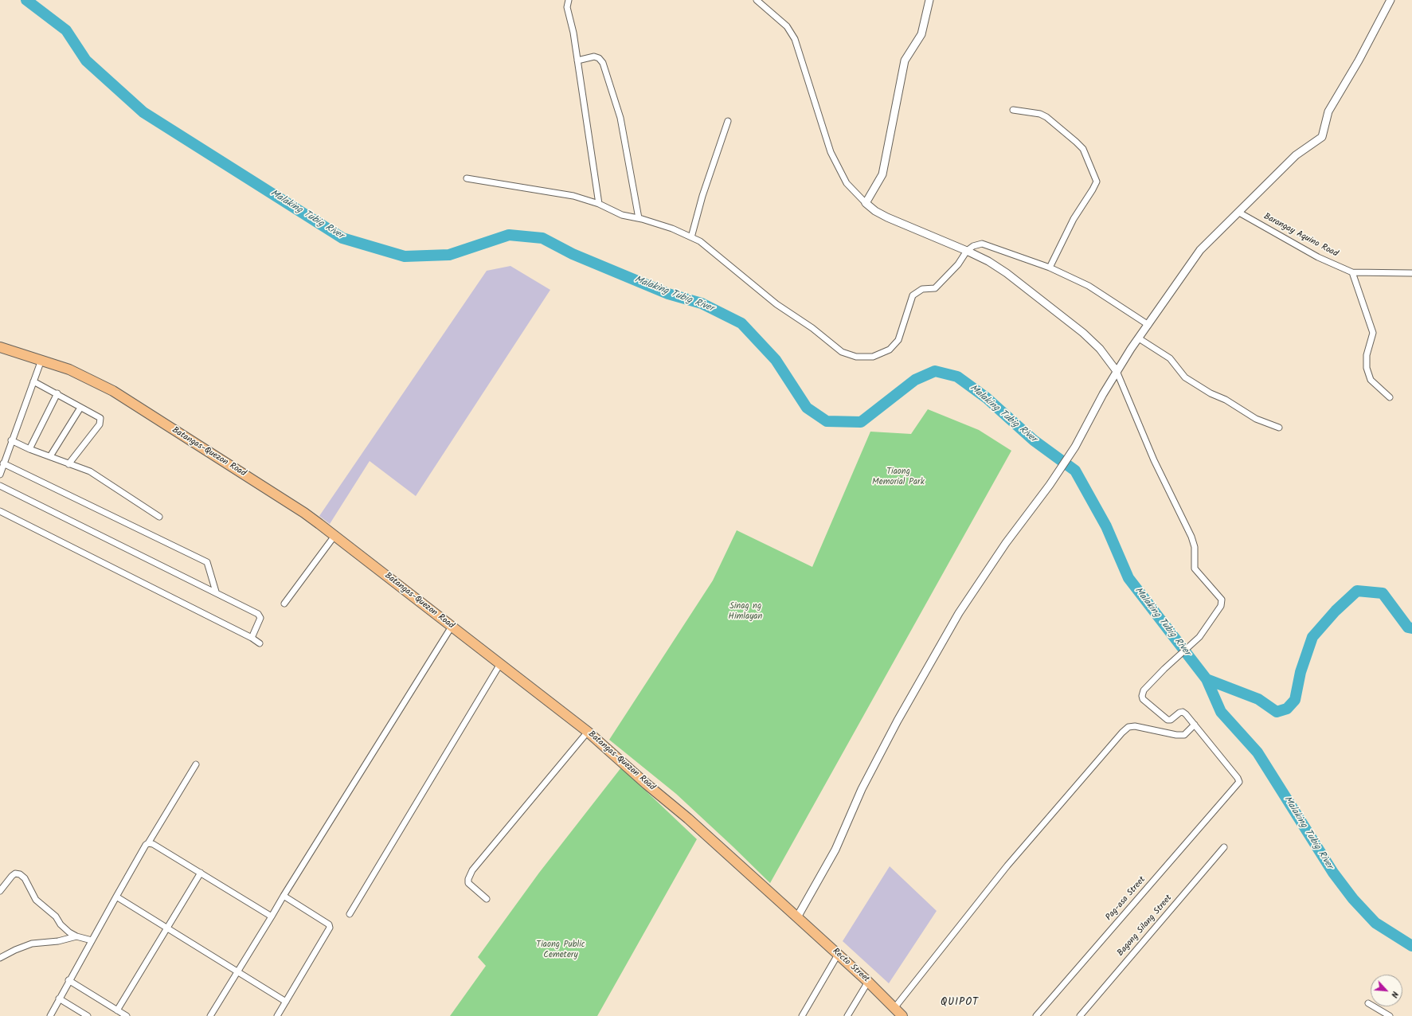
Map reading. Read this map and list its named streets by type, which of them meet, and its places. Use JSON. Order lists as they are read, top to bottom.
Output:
{
  "streets": {
    "main road": ["Batangas-Quezon Road", "Recto Street"],
    "street": ["Barangay Aquino Road", "Pag-asa Street", "Bagong Silang Street"]
  },
  "crossings": [
    ["Batangas-Quezon Road", "Recto Street"]
  ],
  "districts": ["QUIPOT"],
  "water": ["Malaking Tubig River"],
  "parks": ["Tiaong Memorial Park", "Sinag ng Himlayan", "Tiaong Public Cemetery"],
  "north": "bottom right"
}
